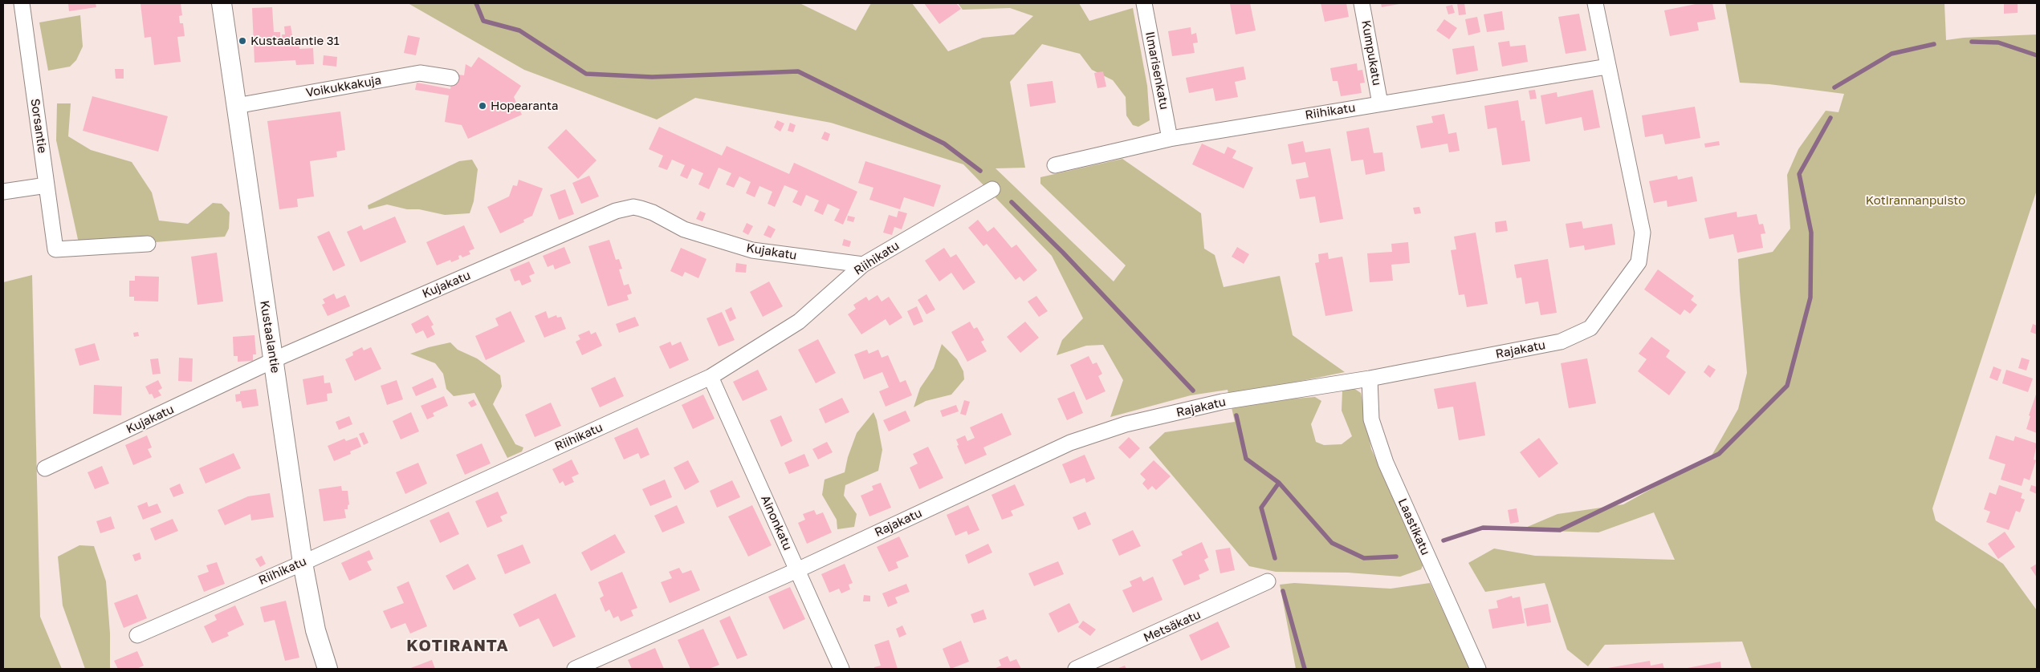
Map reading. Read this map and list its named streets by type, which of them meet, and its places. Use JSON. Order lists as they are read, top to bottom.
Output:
{
  "streets": {
    "main road": ["Kustaalantie"],
    "street": [
      "Kumpukatu",
      "Ilmarisenkatu",
      "Voikukkakuja",
      "Riihikatu",
      "Sorsantie",
      "Kujakatu",
      "Rajakatu",
      "Ainonkatu",
      "Laastikatu",
      "Metsäkatu"
    ]
  },
  "crossings": [
    ["Kumpukatu", "Riihikatu"],
    ["Ilmarisenkatu", "Riihikatu"],
    ["Voikukkakuja", "Kustaalantie"],
    ["Riihikatu", "Kujakatu"],
    ["Riihikatu", "Kustaalantie"],
    ["Riihikatu", "Rajakatu"],
    ["Riihikatu", "Ainonkatu"],
    ["Kujakatu", "Kustaalantie"],
    ["Rajakatu", "Ainonkatu"],
    ["Rajakatu", "Laastikatu"]
  ],
  "districts": ["KOTIRANTA"],
  "parks": ["Kotirannanpuisto"],
  "places": ["Kustaalantie 31", "Hopearanta"]
}
